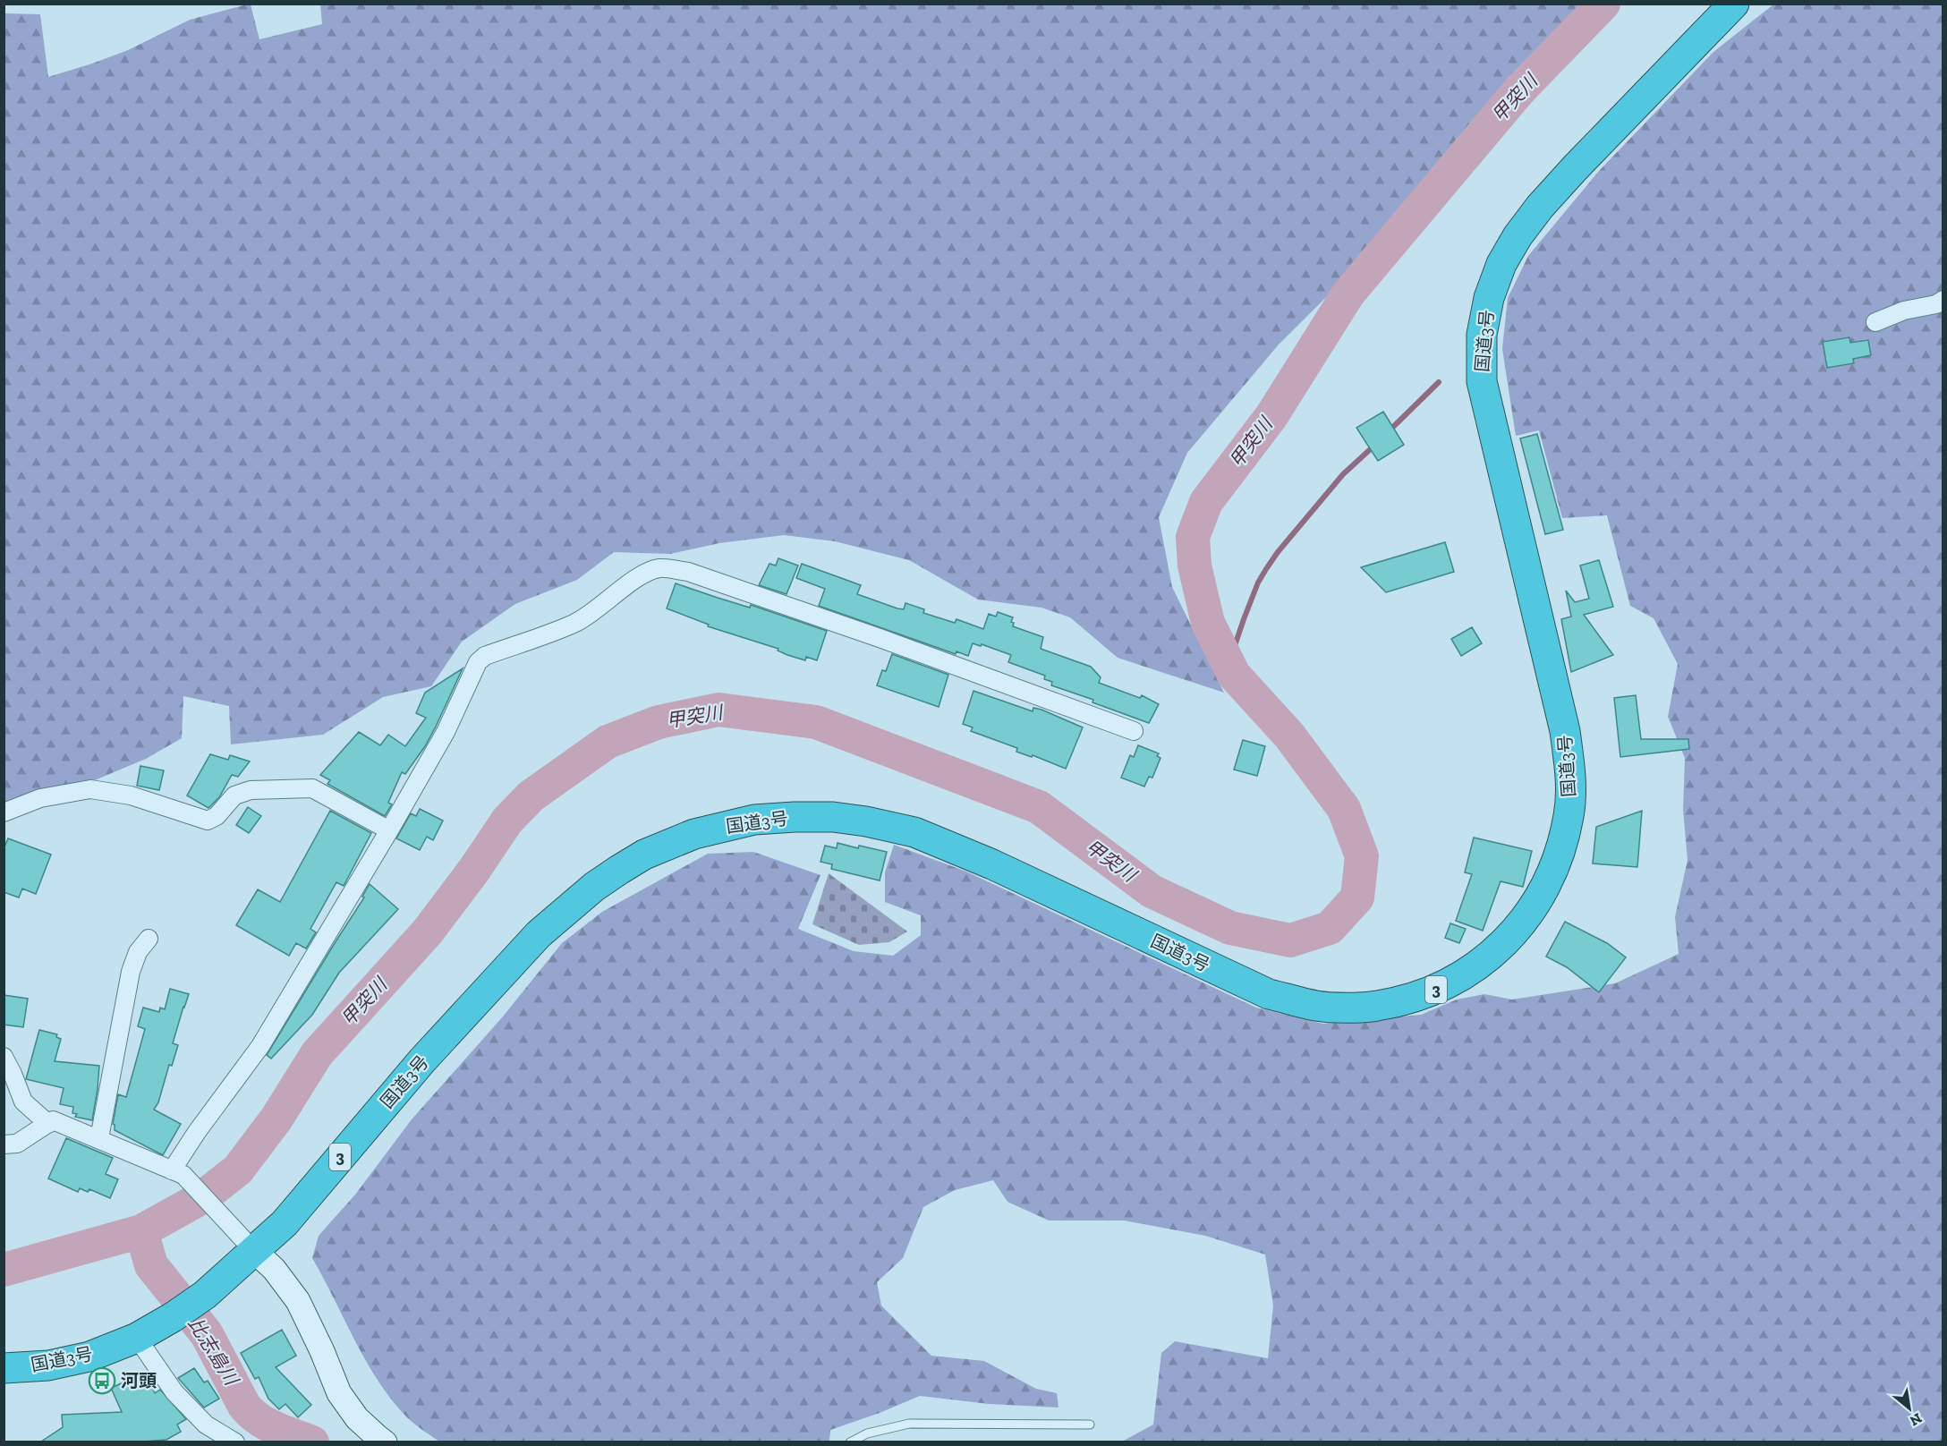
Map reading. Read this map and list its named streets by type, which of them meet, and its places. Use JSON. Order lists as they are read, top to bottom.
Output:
{
  "streets": {
    "highway": ["国道3号", "3"]
  },
  "water": ["甲突川", "比志島川"],
  "places": {
    "bus stop": ["河頭"]
  },
  "north": "bottom right"
}
